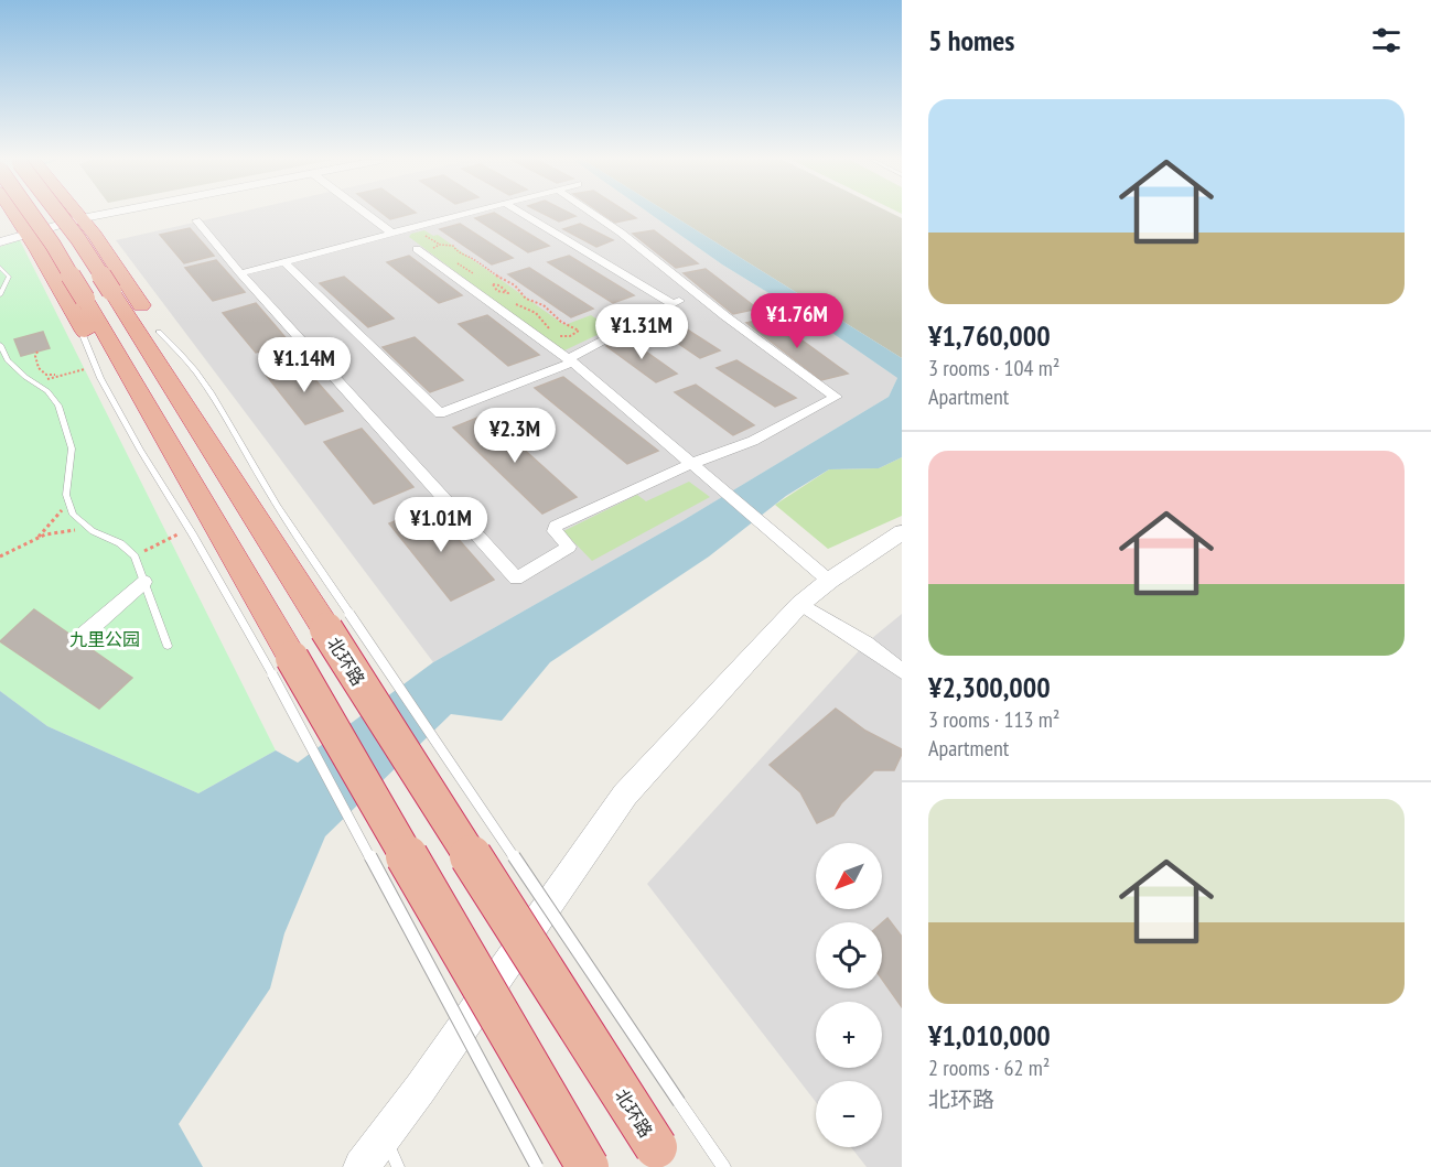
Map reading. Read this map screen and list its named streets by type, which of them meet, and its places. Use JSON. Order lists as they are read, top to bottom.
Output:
{
  "streets": {
    "highway": ["北环路"]
  },
  "parks": ["九里公园"],
  "north": "bottom left",
  "page": {
    "heading": "5 homes",
    "list": [
      {
        "name": "¥1,760,000",
        "note": "3 rooms · 104 m² · Apartment"
      },
      {
        "name": "¥2,300,000",
        "note": "3 rooms · 113 m² · Apartment"
      },
      {
        "name": "¥1,010,000",
        "note": "2 rooms · 62 m² · 北环路"
      }
    ],
    "price": [
      "¥1.76M",
      "¥1.31M",
      "¥1.14M",
      "¥2.3M",
      "¥1.01M"
    ],
    "map_buttons": ["+", "−"]
  }
}
